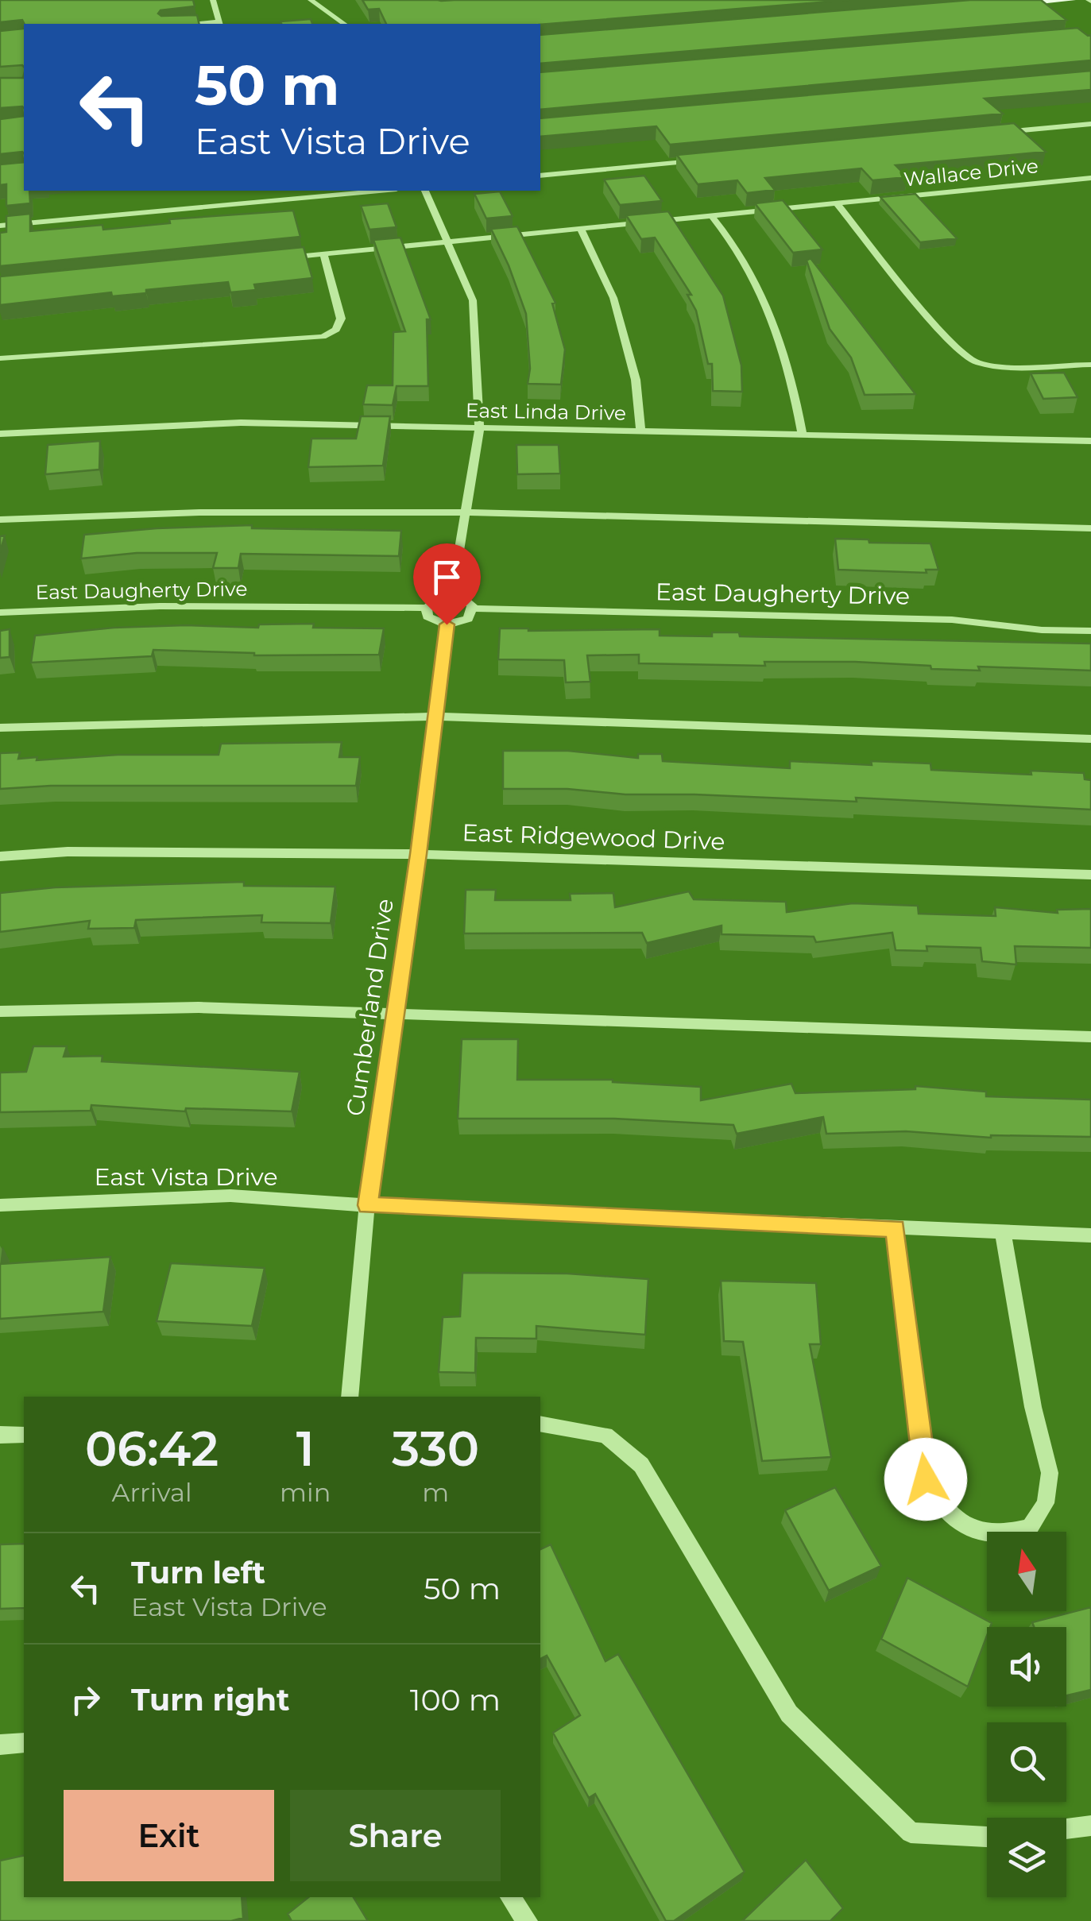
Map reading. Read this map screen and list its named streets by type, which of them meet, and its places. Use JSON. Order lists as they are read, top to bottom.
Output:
{
  "streets": {
    "street": [
      "Wallace Drive",
      "East Linda Drive",
      "East Daugherty Drive",
      "East Ridgewood Drive",
      "Cumberland Drive",
      "East Vista Drive"
    ]
  },
  "crossings": [
    ["East Ridgewood Drive", "Cumberland Drive"],
    ["Cumberland Drive", "East Vista Drive"]
  ],
  "north": "top",
  "page": {
    "turn": ["50 m", "East Vista Drive"],
    "eta": [
      "06:42",
      "Arrival",
      "1",
      "min",
      "330",
      "m"
    ],
    "list": [
      {
        "name": "Turn left",
        "note": "East Vista Drive",
        "value": "50 m"
      },
      {
        "name": "Turn right",
        "value": "100 m"
      }
    ],
    "buttons": ["Exit", "Share"]
  }
}
